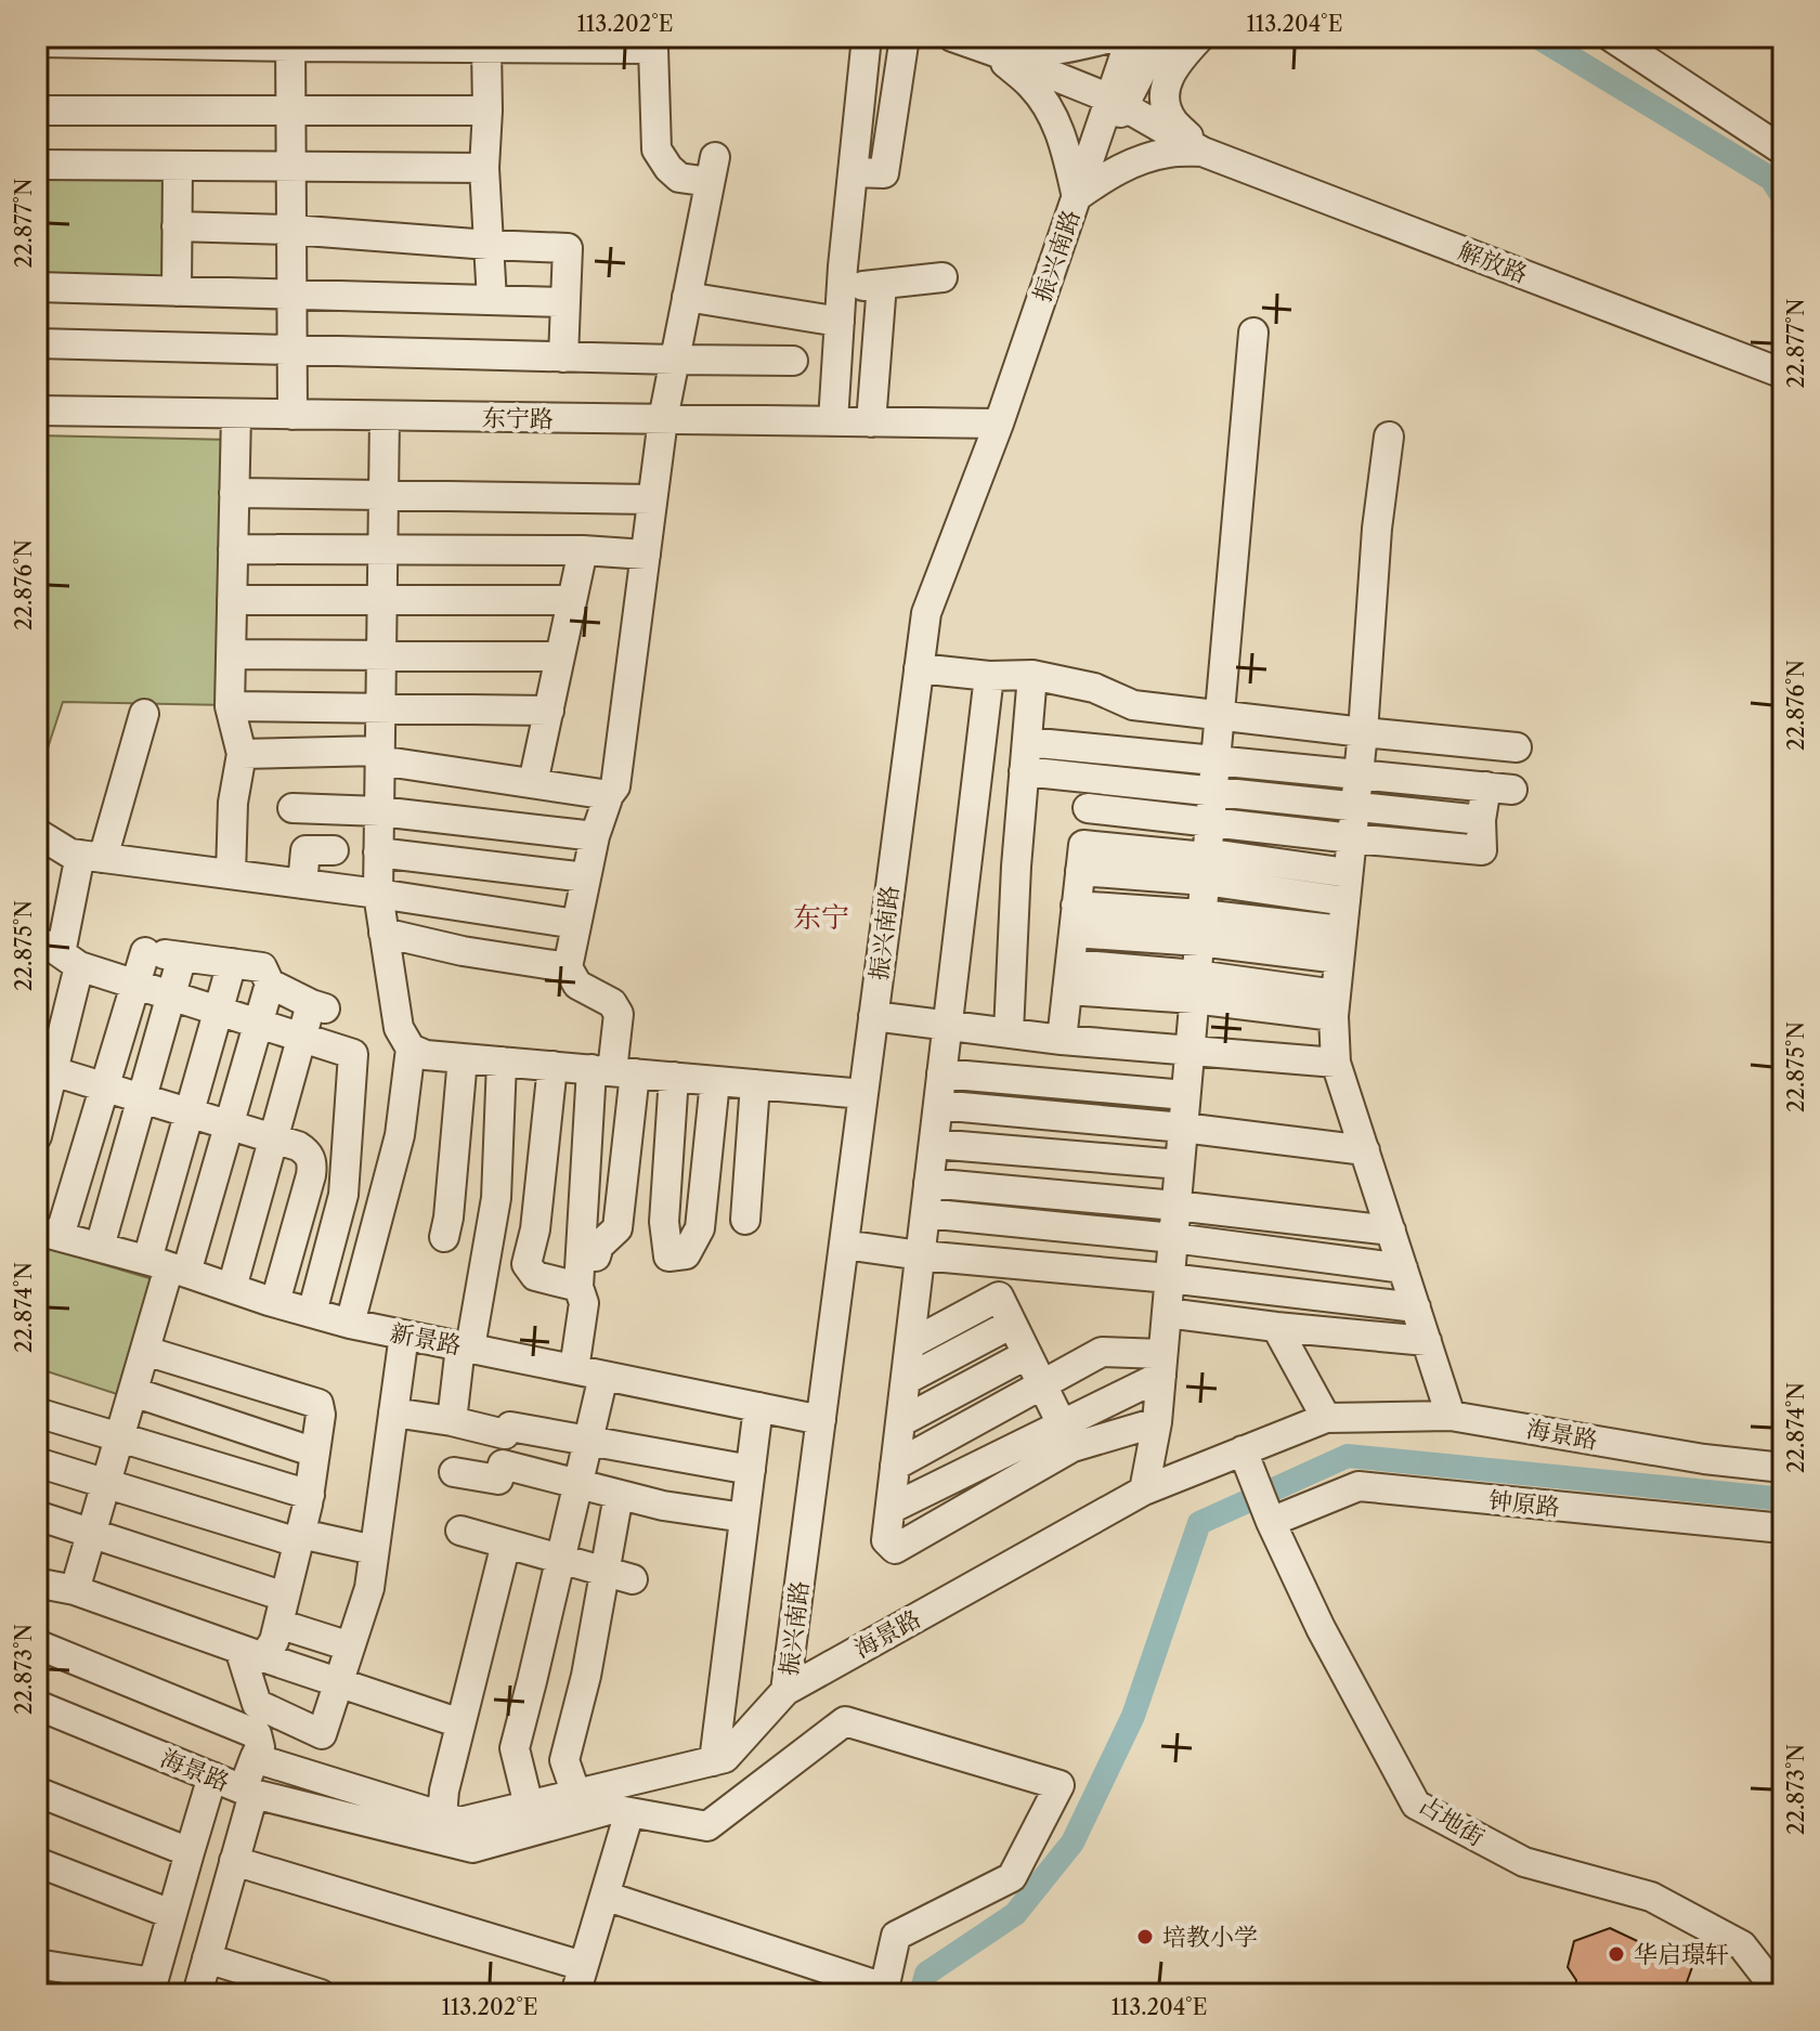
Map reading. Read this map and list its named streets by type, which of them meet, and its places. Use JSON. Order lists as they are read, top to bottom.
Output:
{
  "streets": {
    "street": [
      "振兴南路",
      "解放路",
      "东宁路",
      "新景路",
      "海景路",
      "钟原路",
      "占地街"
    ]
  },
  "crossings": [
    ["振兴南路", "解放路"],
    ["振兴南路", "东宁路"],
    ["振兴南路", "新景路"],
    ["振兴南路", "海景路"],
    ["海景路", "占地街"],
    ["钟原路", "占地街"]
  ],
  "districts": ["东宁"],
  "places": ["培教小学", "华启璟轩"],
  "coordinates": [
    "113.202°E",
    "113.204°E",
    "22.877°N",
    "22.876°N",
    "22.875°N",
    "22.874°N",
    "22.873°N"
  ]
}
